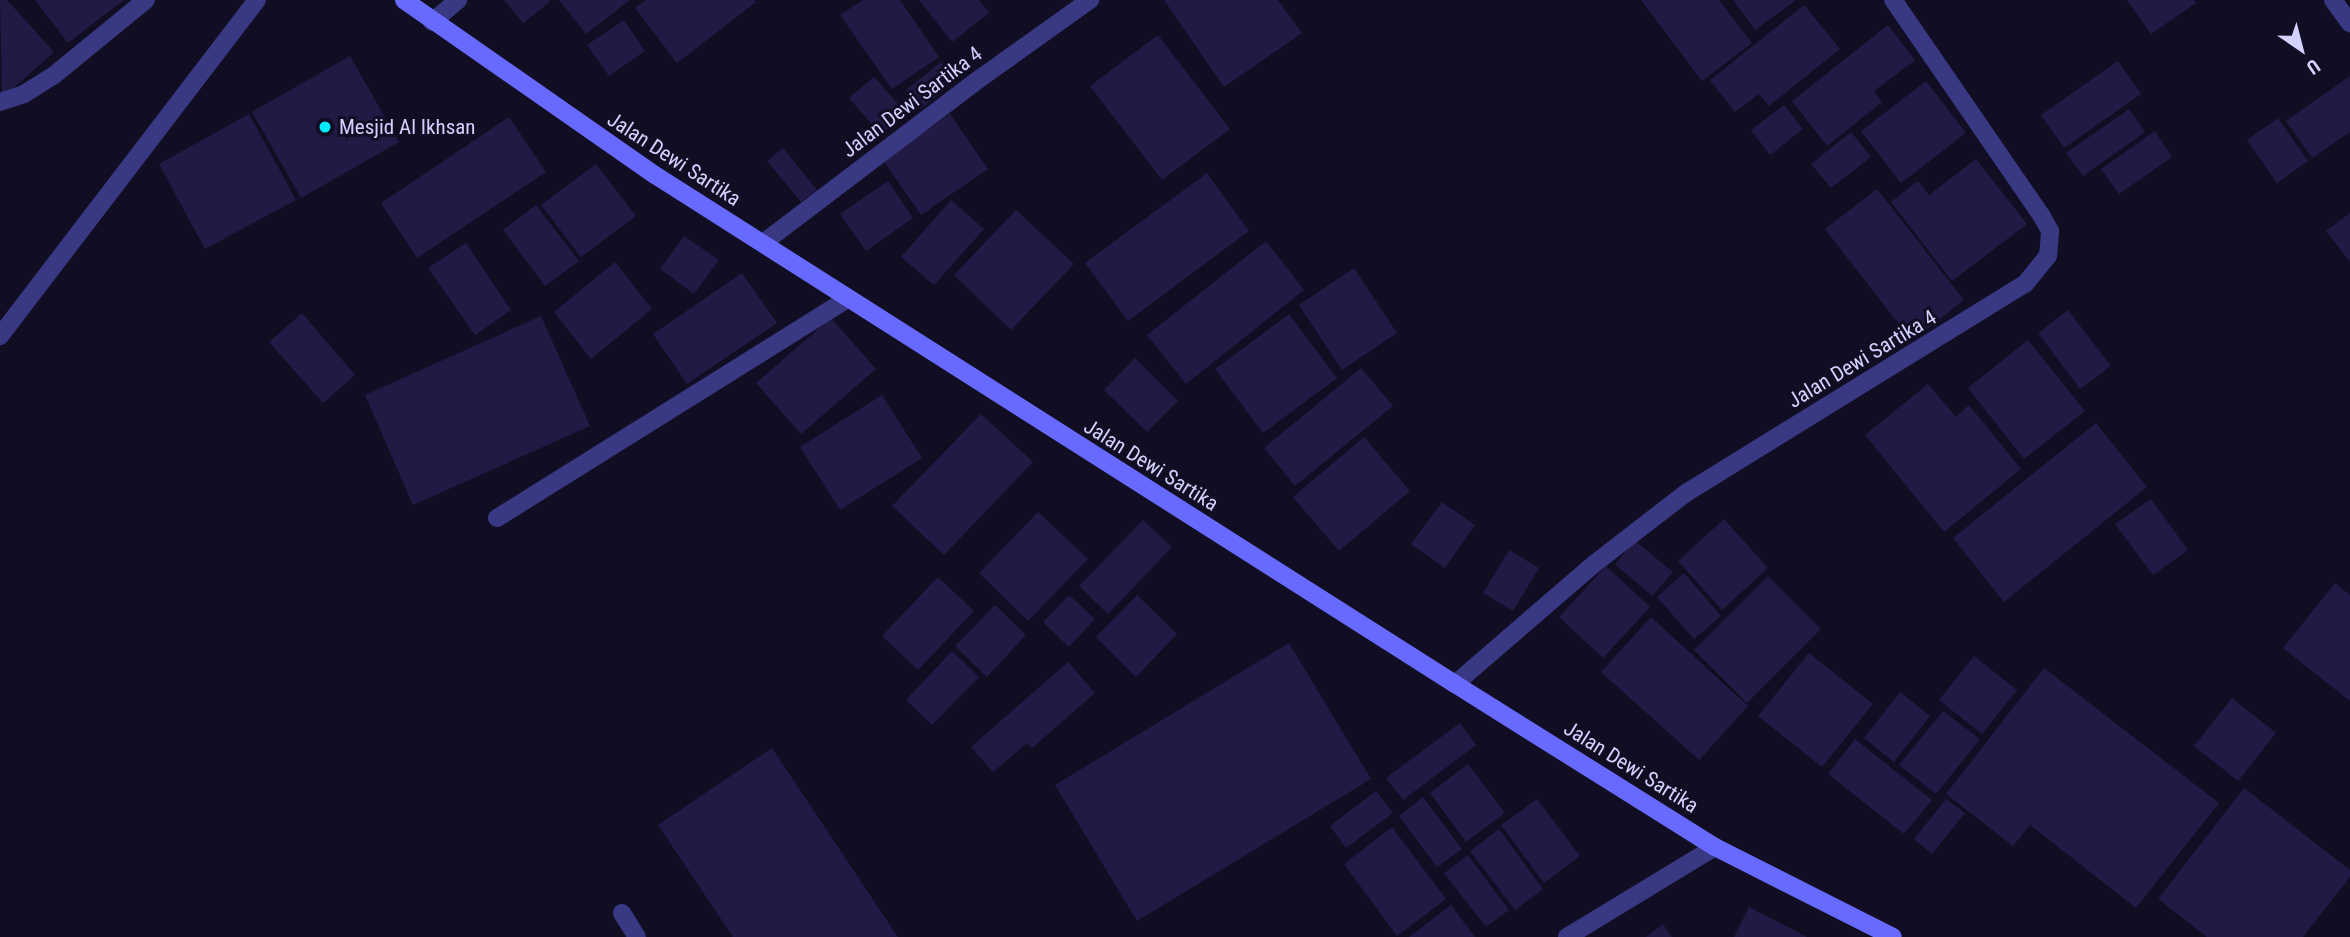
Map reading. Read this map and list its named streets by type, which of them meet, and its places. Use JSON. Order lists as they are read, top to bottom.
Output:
{
  "streets": {
    "main road": ["Jalan Dewi Sartika"],
    "street": ["Jalan Dewi Sartika 4"]
  },
  "crossings": [
    ["Jalan Dewi Sartika 4", "Jalan Dewi Sartika"]
  ],
  "places": ["Mesjid Al Ikhsan"],
  "north": "bottom right"
}
